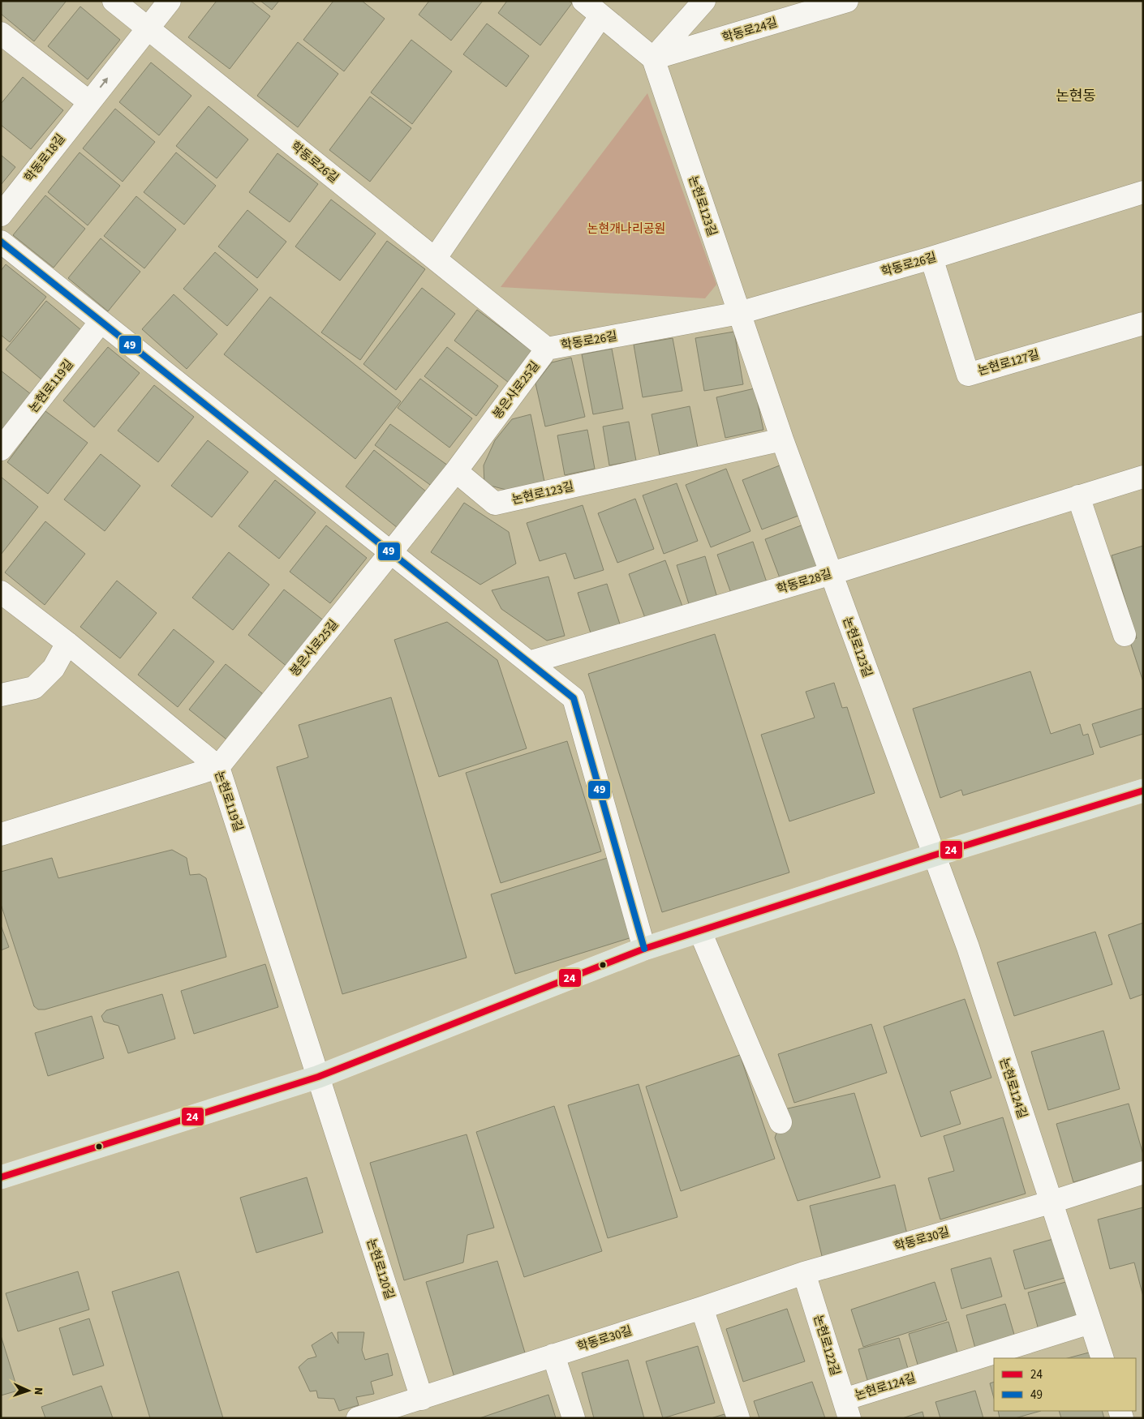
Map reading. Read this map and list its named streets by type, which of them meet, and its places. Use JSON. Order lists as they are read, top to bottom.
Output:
{
  "streets": {
    "street": [
      "학동로24길",
      "학동로18길",
      "학동로26길",
      "논현로123길",
      "논현로127길",
      "논현로119길",
      "봉은사로25길",
      "학동로28길",
      "논현로124길",
      "학동로30길",
      "논현로120길",
      "논현로122길"
    ]
  },
  "crossings": [
    ["학동로24길", "논현로123길"],
    ["학동로18길", "학동로26길"],
    ["학동로26길", "논현로123길"],
    ["학동로26길", "논현로127길"],
    ["학동로26길", "봉은사로25길"],
    ["논현로123길", "봉은사로25길"],
    ["논현로123길", "학동로28길"],
    ["논현로123길", "논현로124길"],
    ["논현로119길", "봉은사로25길"],
    ["논현로119길", "논현로120길"],
    ["논현로124길", "학동로30길"],
    ["논현로124길", "논현로122길"],
    ["학동로30길", "논현로120길"],
    ["학동로30길", "논현로122길"]
  ],
  "districts": ["논현동"],
  "parks": ["논현개나리공원"],
  "lines": ["transit line 49", "transit line 24"],
  "legend": ["24", "49"],
  "north": "right"
}
